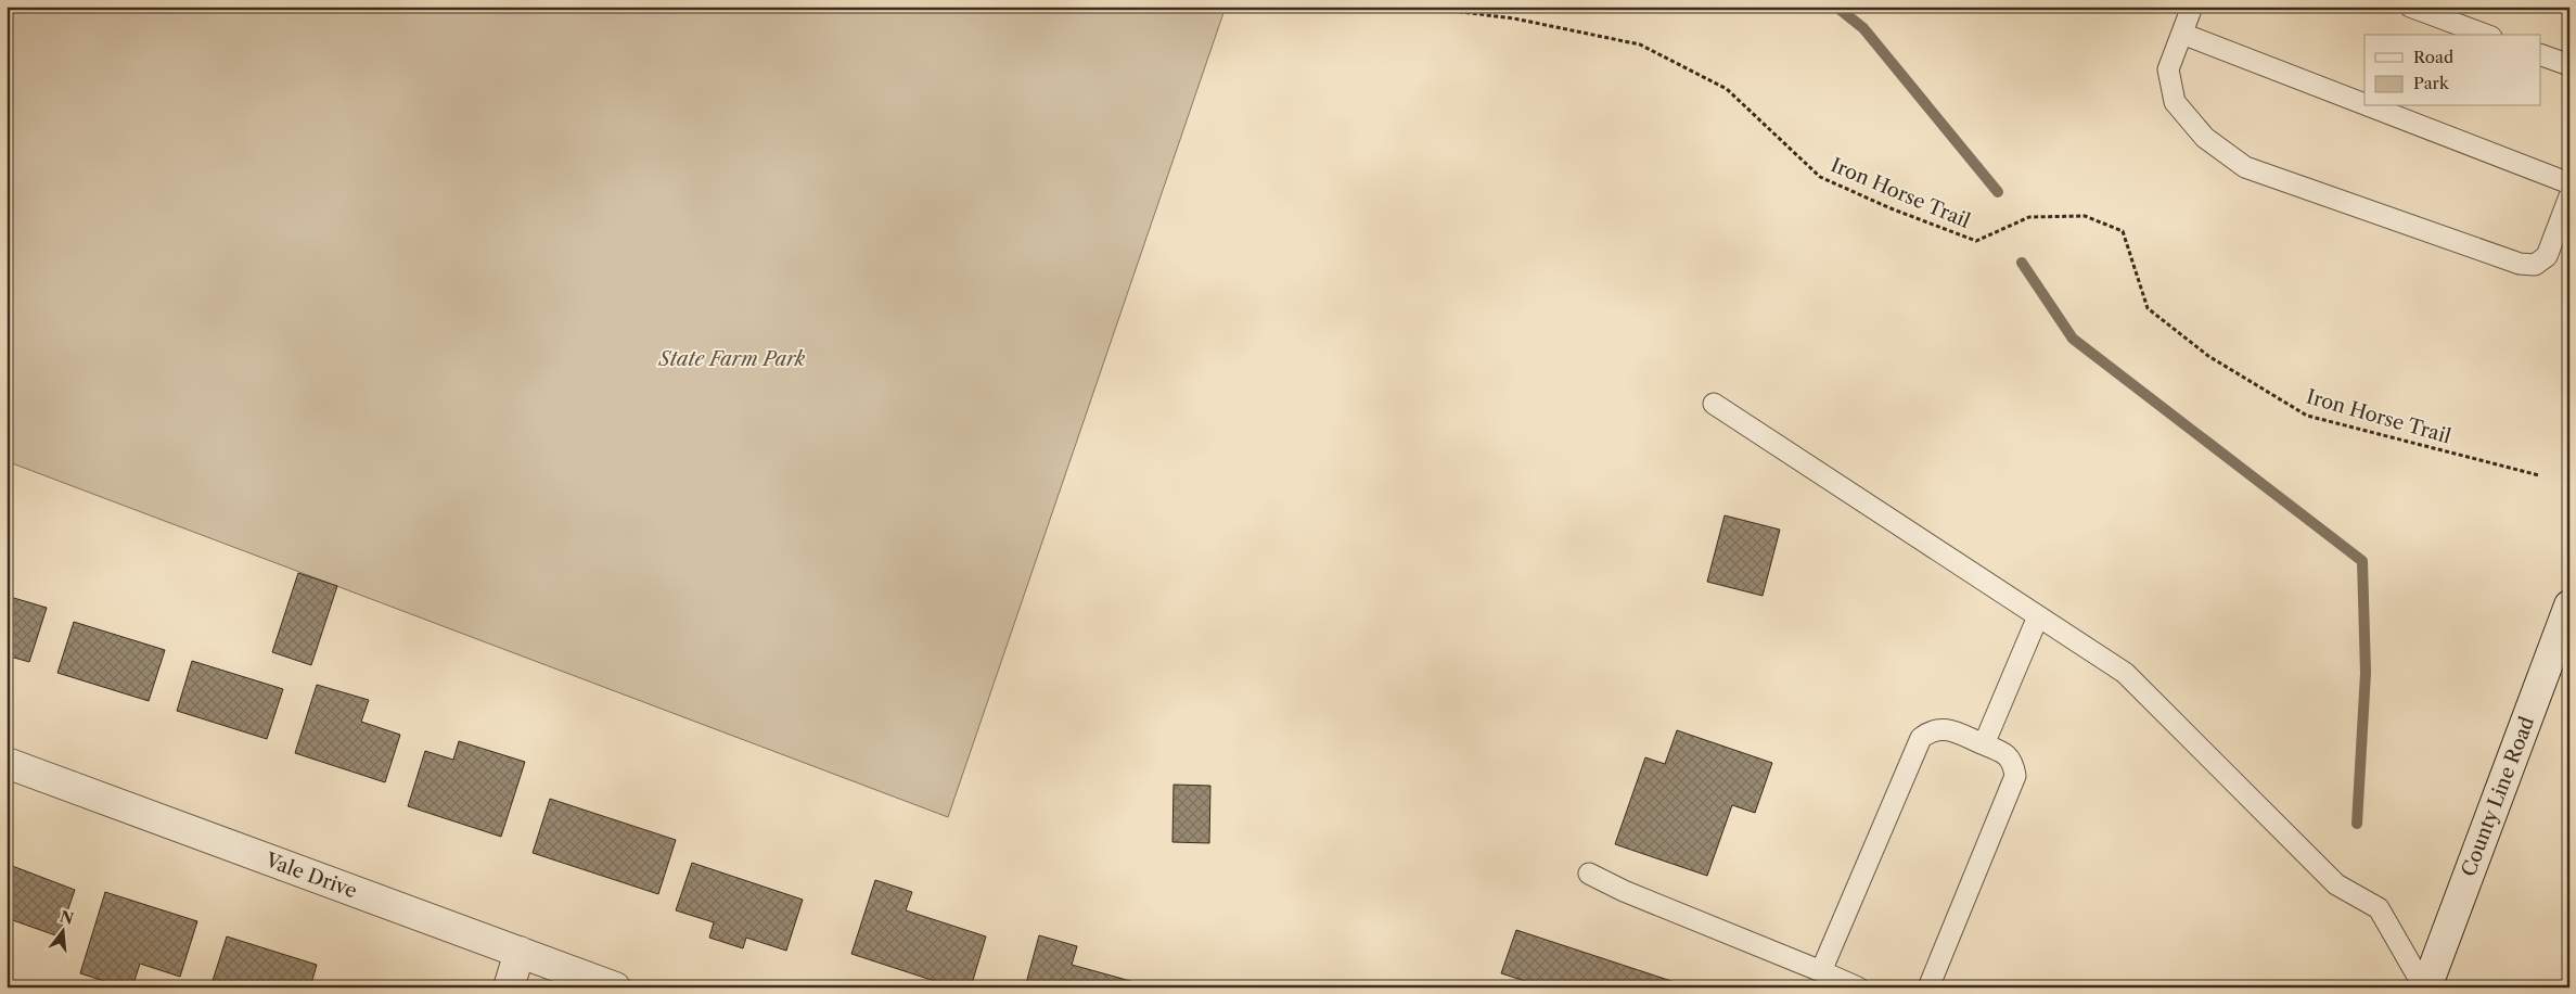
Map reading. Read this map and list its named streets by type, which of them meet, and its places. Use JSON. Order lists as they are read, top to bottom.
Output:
{
  "streets": {
    "street": ["County Line Road", "Vale Drive"],
    "path": ["Iron Horse Trail"]
  },
  "parks": ["State Farm Park"],
  "legend": ["Road", "Park"],
  "north": "top"
}
